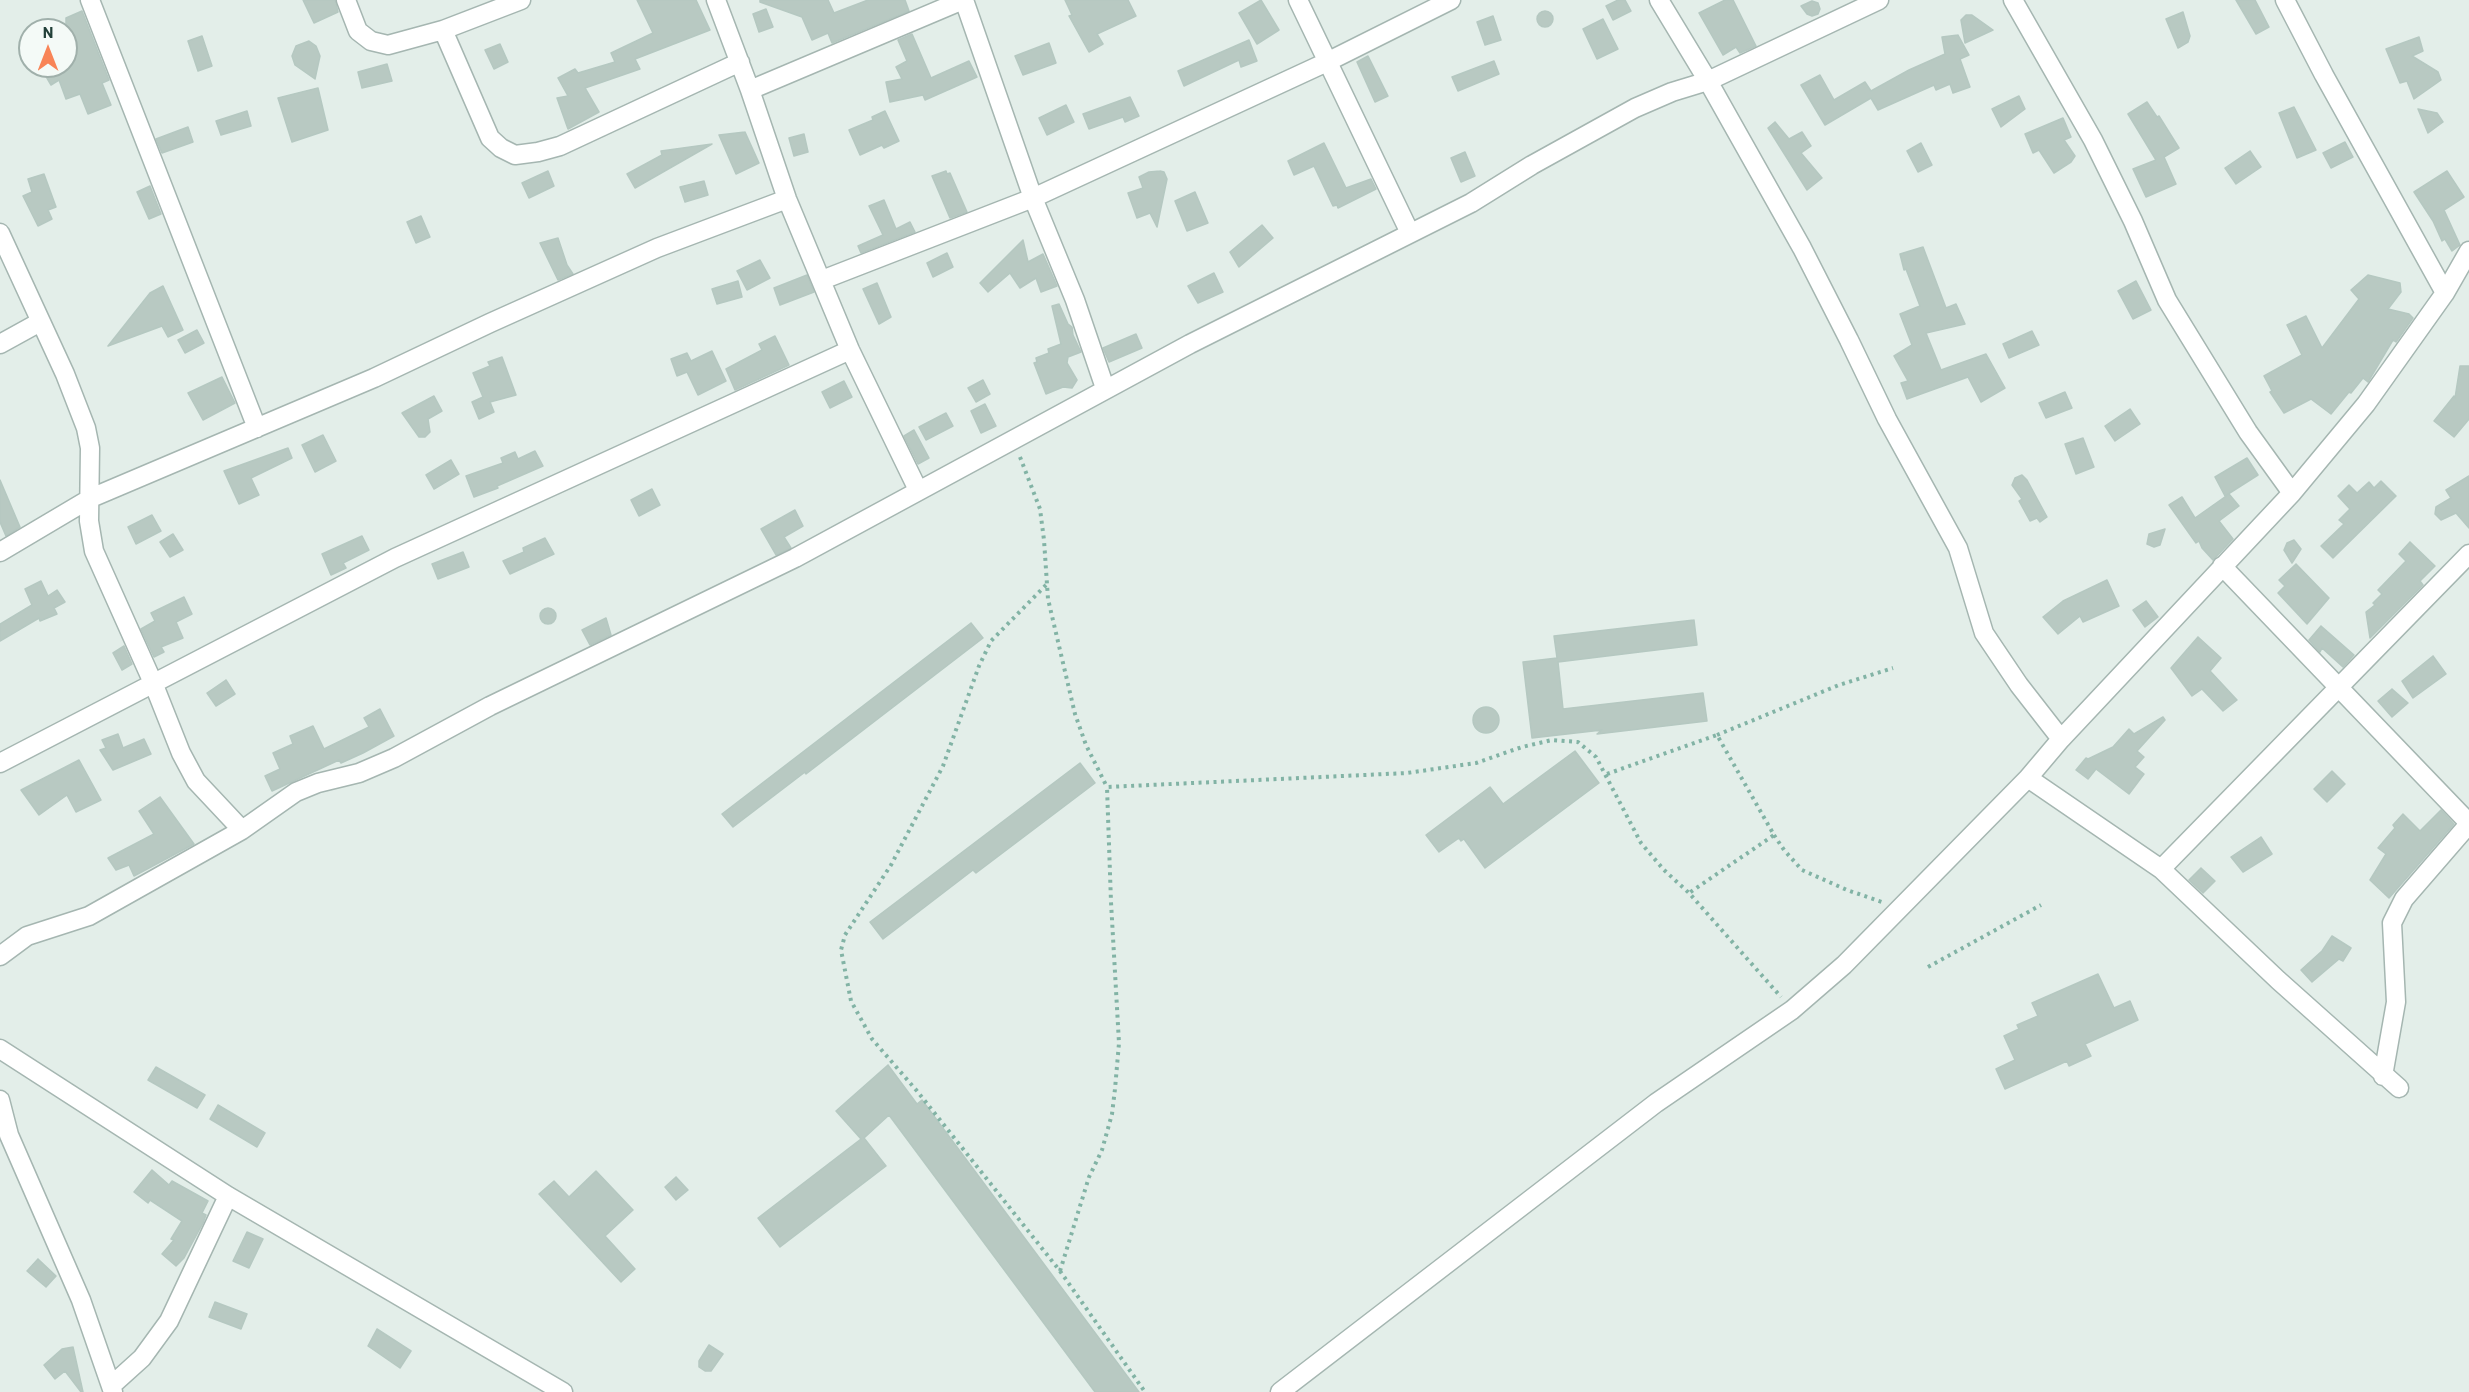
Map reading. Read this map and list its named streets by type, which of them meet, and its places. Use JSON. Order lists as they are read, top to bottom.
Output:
{
  "north": "top"
}
